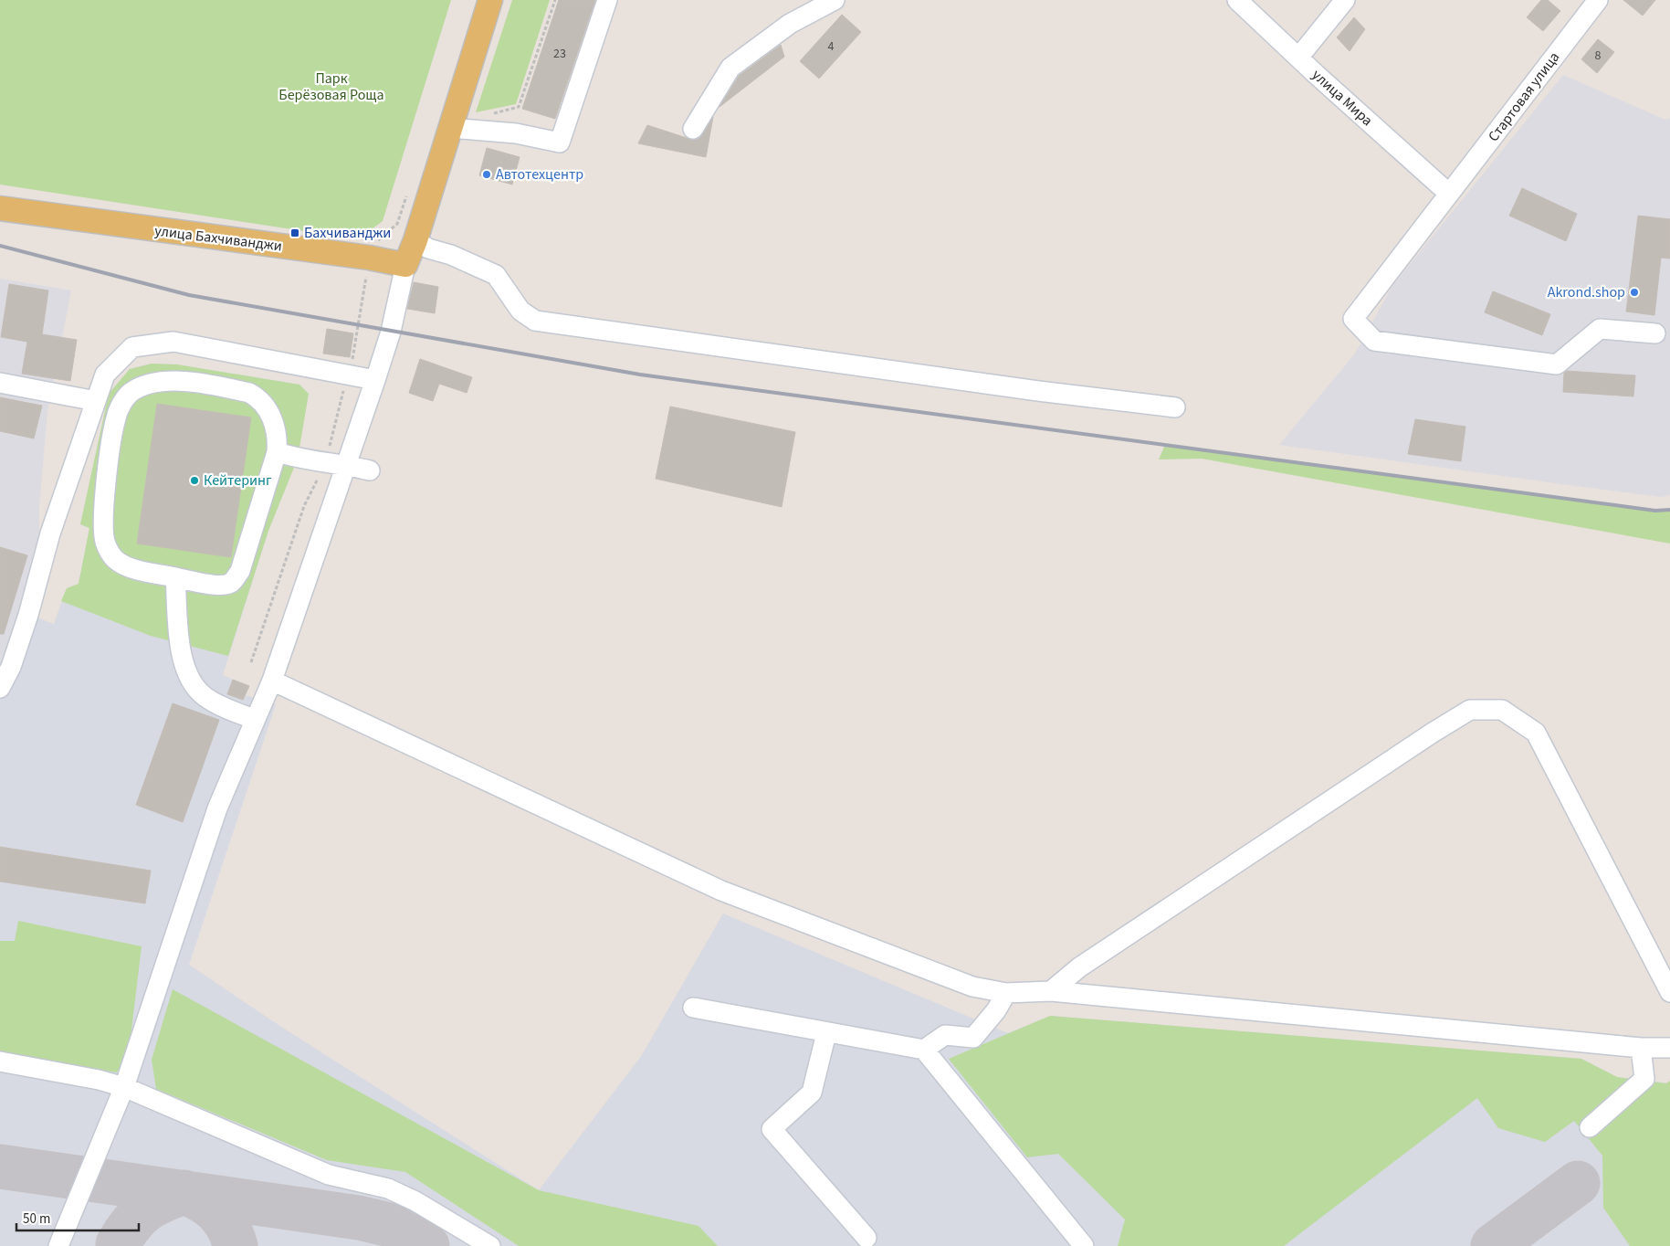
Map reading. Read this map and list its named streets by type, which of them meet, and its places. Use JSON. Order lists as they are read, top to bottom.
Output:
{
  "streets": {
    "main road": ["улица Бахчиванджи"],
    "street": ["Стартовая улица", "улица Мира"]
  },
  "crossings": [
    ["Стартовая улица", "улица Мира"]
  ],
  "parks": ["Парк Берёзовая Роща"],
  "places": {
    "other": ["Автотехцентр", "Akrond.shop", "Кейтеринг"],
    "transit": ["Бахчиванджи"]
  },
  "house_numbers": ["4", "23", "8"],
  "scale_bar": "50 m"
}
